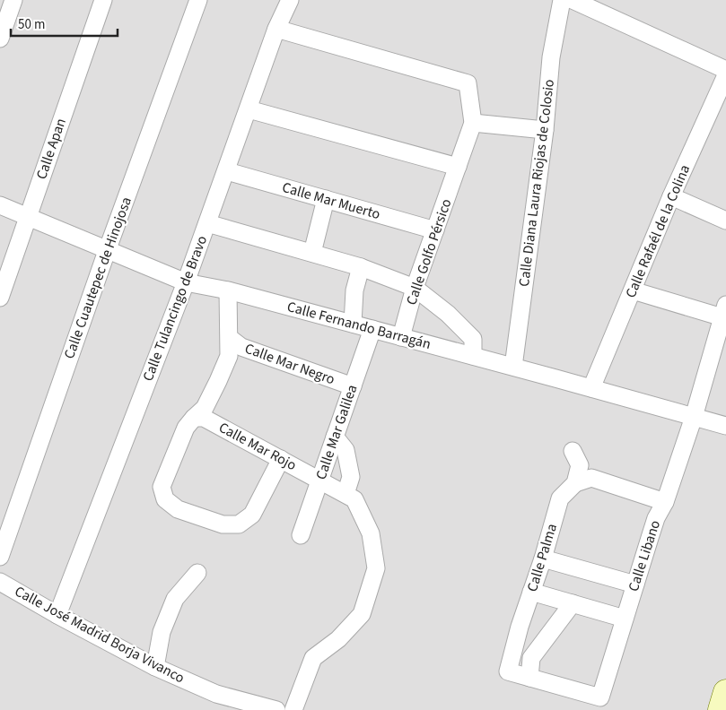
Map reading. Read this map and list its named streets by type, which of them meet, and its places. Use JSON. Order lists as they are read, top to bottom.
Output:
{
  "streets": {
    "street": [
      "Calle Apan",
      "Calle Diana Laura Riojas de Colosio",
      "Calle Mar Muerto",
      "Calle Rafaél de la Colina",
      "Calle Golfo Pérsico",
      "Calle Cuautepec de Hinojosa",
      "Calle Tulancingo de Bravo",
      "Calle Fernando Barragán",
      "Calle Mar Negro",
      "Calle Mar Galilea",
      "Calle Mar Rojo",
      "Calle Libano",
      "Calle Palma",
      "Calle José Madrid Borja Vivanco"
    ]
  },
  "crossings": [
    ["Calle Apan", "Calle Fernando Barragán"],
    ["Calle Diana Laura Riojas de Colosio", "Calle Fernando Barragán"],
    ["Calle Mar Muerto", "Calle Golfo Pérsico"],
    ["Calle Mar Muerto", "Calle Tulancingo de Bravo"],
    ["Calle Rafaél de la Colina", "Calle Fernando Barragán"],
    ["Calle Golfo Pérsico", "Calle Fernando Barragán"],
    ["Calle Cuautepec de Hinojosa", "Calle Fernando Barragán"],
    ["Calle Tulancingo de Bravo", "Calle Fernando Barragán"],
    ["Calle Tulancingo de Bravo", "Calle José Madrid Borja Vivanco"],
    ["Calle Fernando Barragán", "Calle Mar Galilea"],
    ["Calle Fernando Barragán", "Calle Libano"],
    ["Calle Mar Negro", "Calle Mar Galilea"],
    ["Calle Mar Galilea", "Calle Mar Rojo"],
    ["Calle Libano", "Calle Palma"]
  ],
  "scale_bar": "50 m"
}
